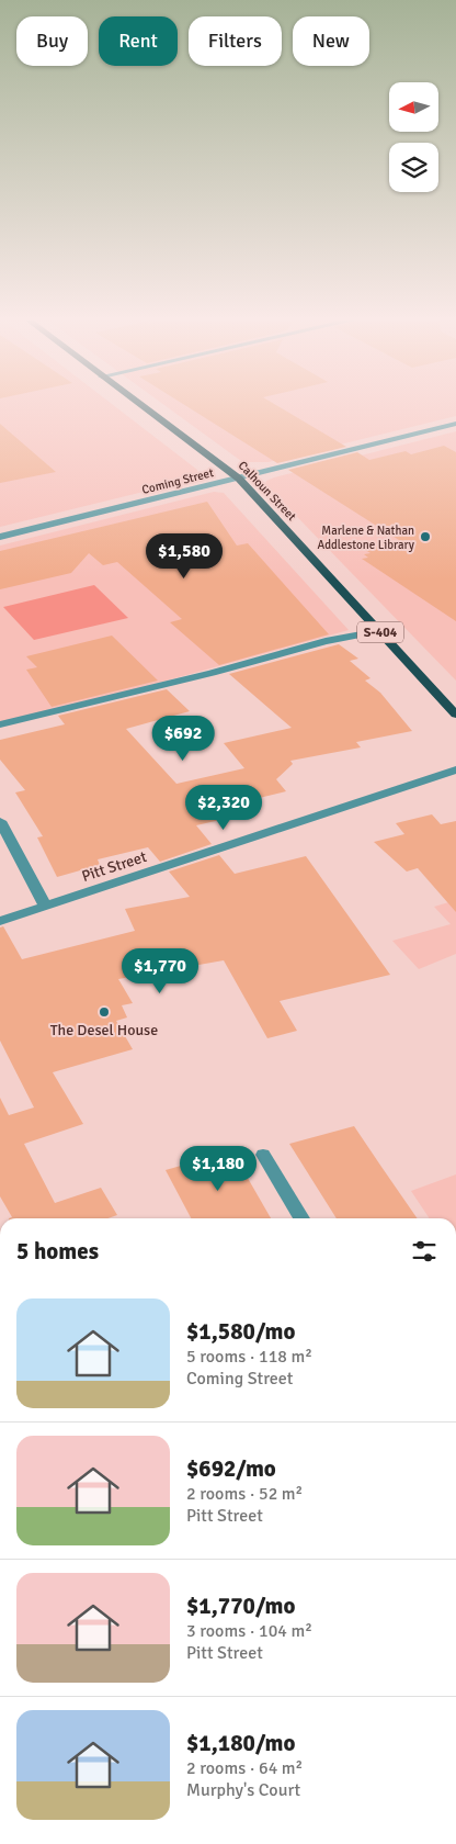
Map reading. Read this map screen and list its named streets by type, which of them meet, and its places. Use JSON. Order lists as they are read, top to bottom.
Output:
{
  "streets": {
    "main road": ["Calhoun Street", "S-404"],
    "street": ["Coming Street", "Pitt Street"]
  },
  "crossings": [
    ["Coming Street", "Calhoun Street"]
  ],
  "places": ["Marlene & Nathan Addlestone Library", "The Desel House"],
  "north": "left",
  "page": {
    "chip": [
      "Buy",
      "Rent",
      "Filters",
      "New"
    ],
    "price": [
      "$1,580",
      "$692",
      "$2,320",
      "$1,770",
      "$1,180"
    ],
    "heading": "5 homes",
    "list": [
      {
        "name": "$1,580/mo",
        "note": "5 rooms · 118 m² · Coming Street"
      },
      {
        "name": "$692/mo",
        "note": "2 rooms · 52 m² · Pitt Street"
      },
      {
        "name": "$1,770/mo",
        "note": "3 rooms · 104 m² · Pitt Street"
      },
      {
        "name": "$1,180/mo",
        "note": "2 rooms · 64 m² · Murphy's Court"
      }
    ]
  }
}
